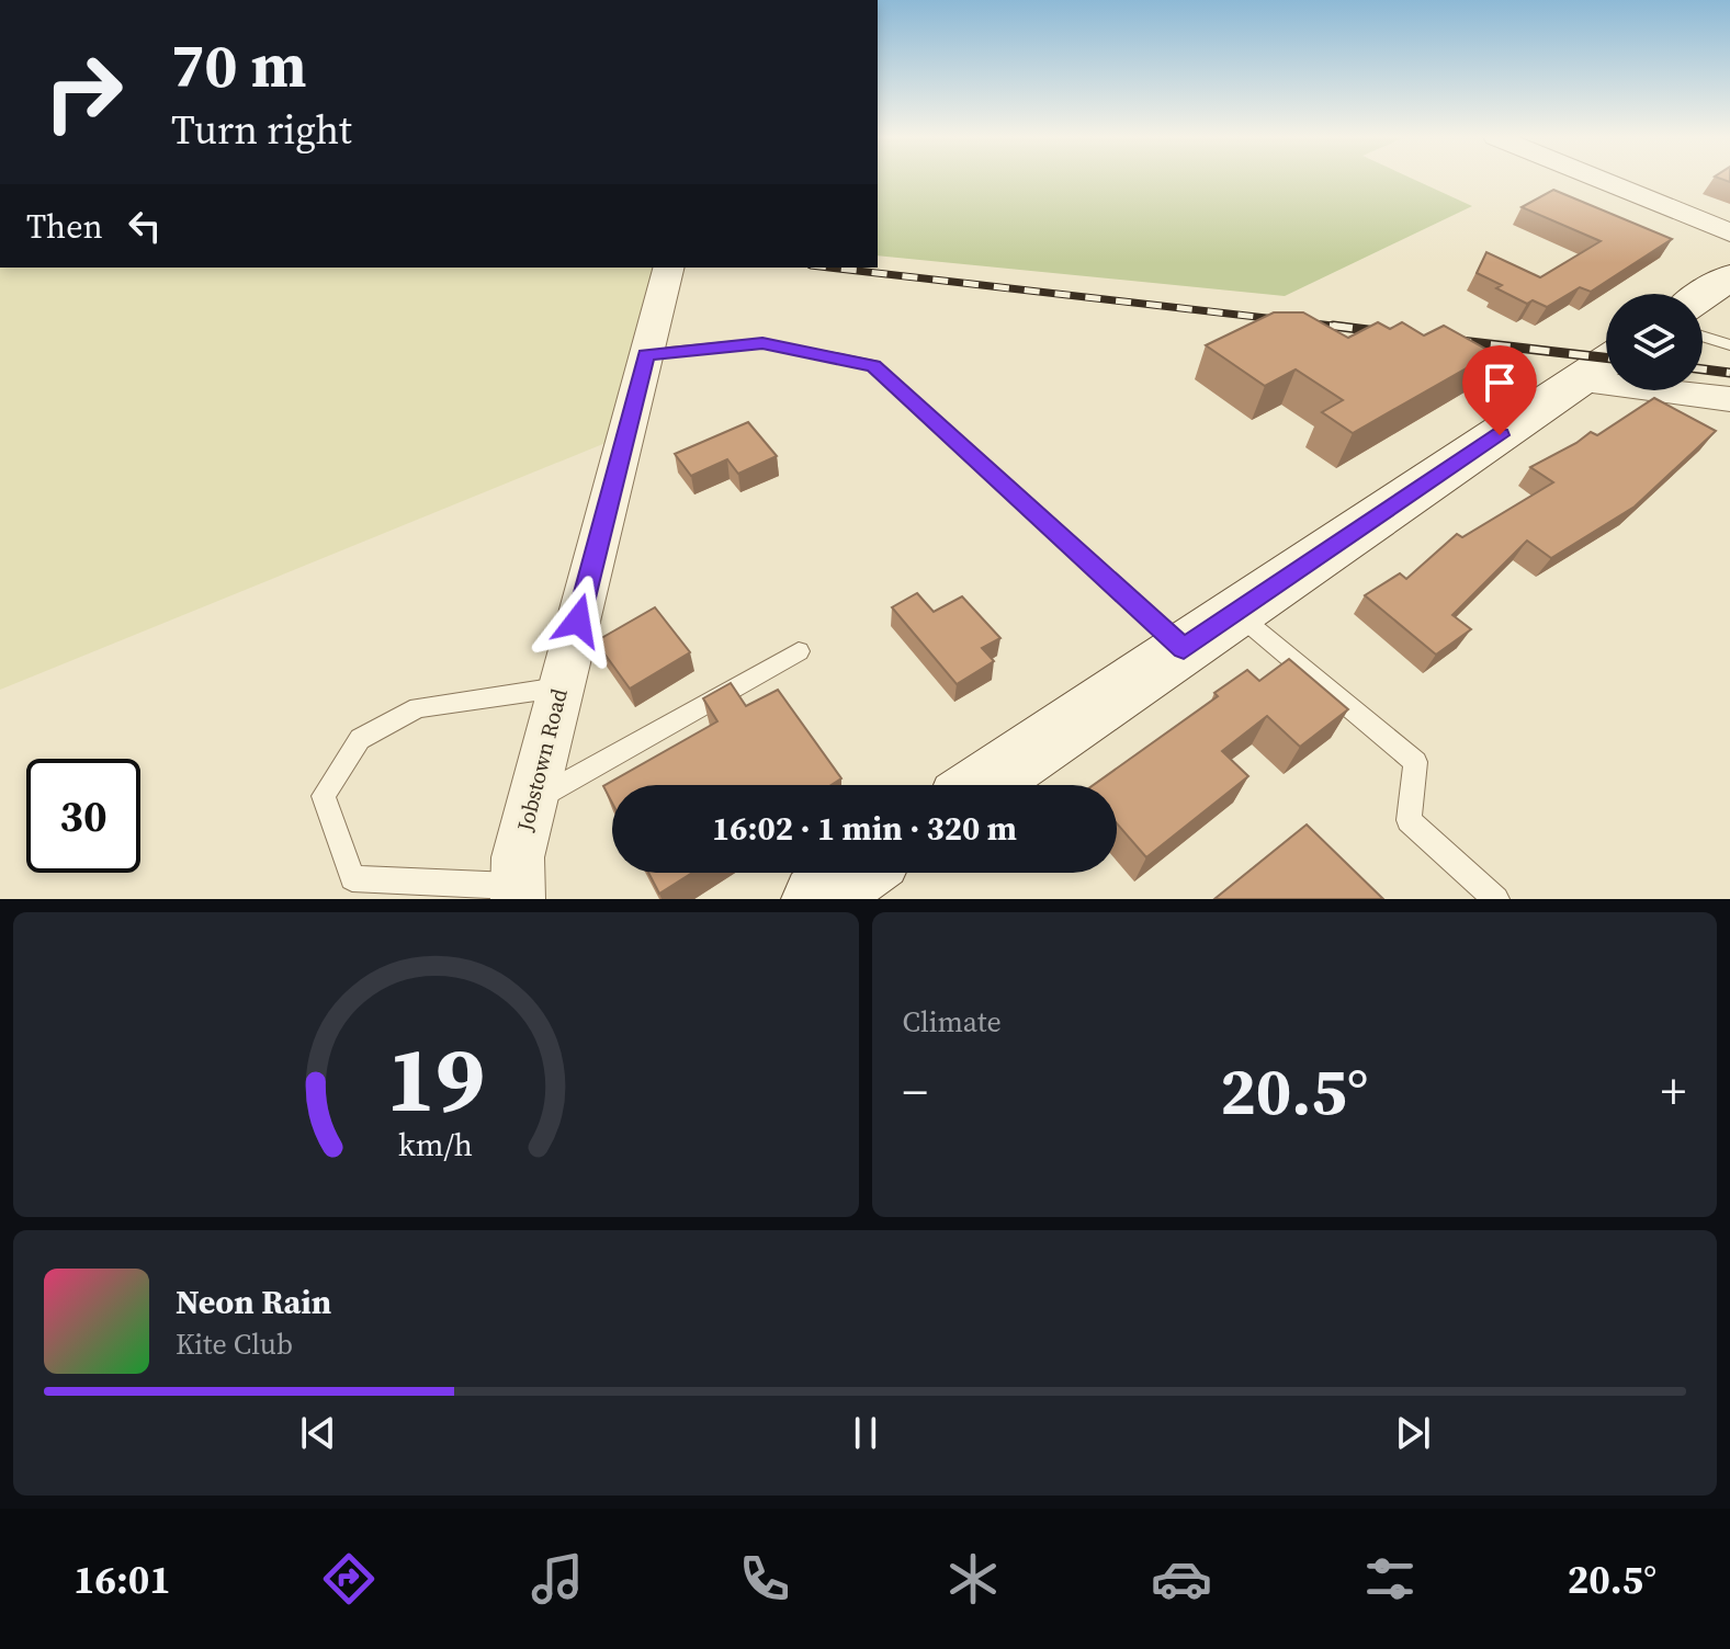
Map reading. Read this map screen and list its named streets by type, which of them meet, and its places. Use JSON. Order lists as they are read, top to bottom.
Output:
{
  "streets": {
    "street": ["Jobstown Road"]
  },
  "page": {
    "turn": ["70 m", "Turn right"],
    "then": "Then",
    "limit": "30",
    "trip": "16:02 · 1 min · 320 m",
    "tile": "Climate",
    "heat": ["−", "20.5°", "+"],
    "song": ["Neon Rain", "Kite Club"],
    "tabs": ["16:01", "20.5°"],
    "gauge": ["19", "km/h"]
  }
}
